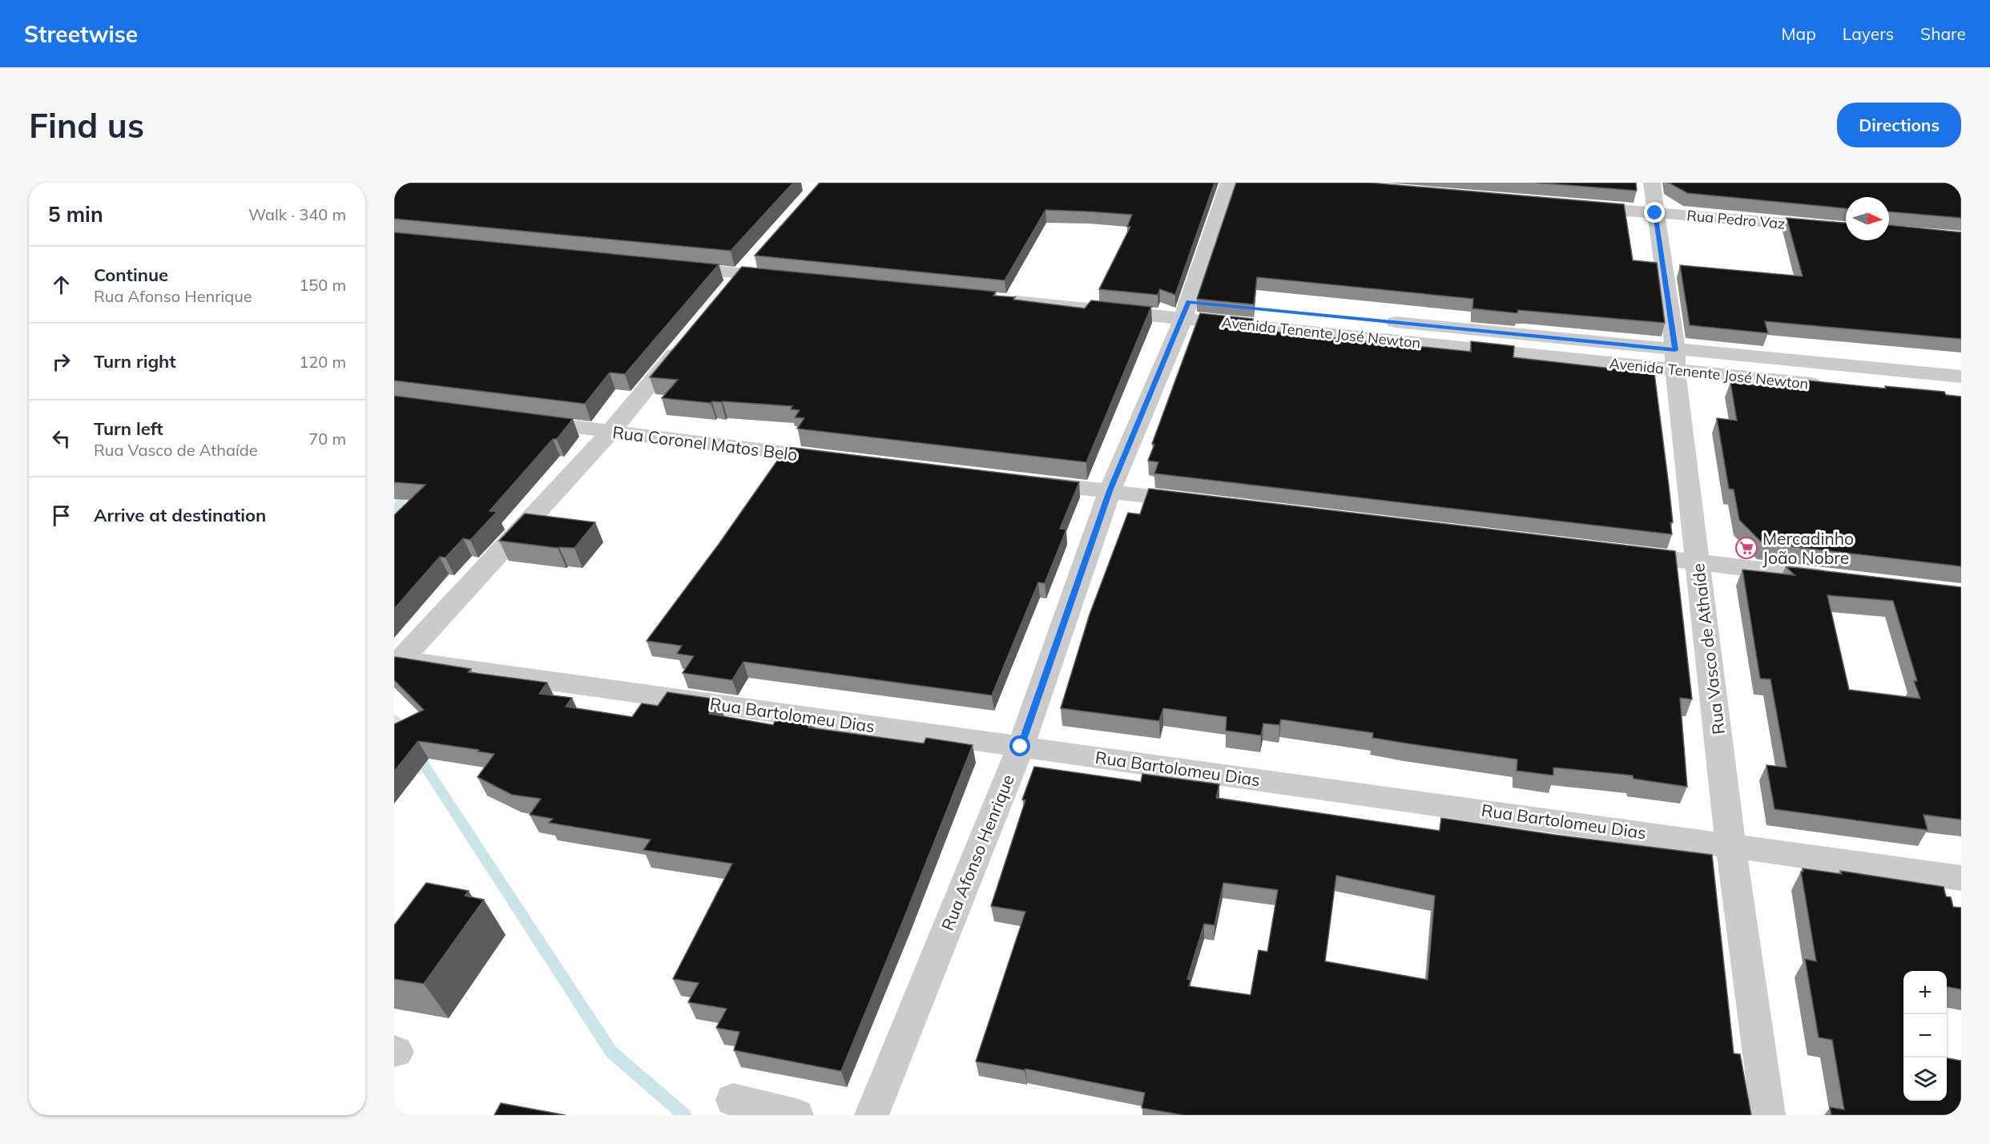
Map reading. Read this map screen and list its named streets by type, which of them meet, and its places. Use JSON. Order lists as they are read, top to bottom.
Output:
{
  "streets": {
    "street": [
      "Rua Pedro Vaz",
      "Avenida Tenente José Newton",
      "Rua Coronel Matos Belo",
      "Rua Vasco de Athaíde",
      "Rua Bartolomeu Dias",
      "Rua Afonso Henrique"
    ]
  },
  "crossings": [
    ["Rua Pedro Vaz", "Rua Vasco de Athaíde"],
    ["Avenida Tenente José Newton", "Rua Vasco de Athaíde"],
    ["Avenida Tenente José Newton", "Rua Afonso Henrique"],
    ["Rua Vasco de Athaíde", "Rua Bartolomeu Dias"],
    ["Rua Bartolomeu Dias", "Rua Afonso Henrique"]
  ],
  "places": {
    "supermarket": ["Mercadinho João Nobre"]
  },
  "north": "right",
  "page": {
    "header": "Streetwise",
    "nav": ["Map", "Layers", "Share"],
    "buttons": "Directions",
    "title": "Find us",
    "heading": ["5 min", "Walk · 340 m"],
    "list": [
      ["Continue", "Rua Afonso Henrique", "150 m"],
      ["Turn right", "120 m"],
      ["Turn left", "Rua Vasco de Athaíde", "70 m"],
      "Arrive at destination"
    ],
    "map_buttons": ["+", "−"]
  }
}
